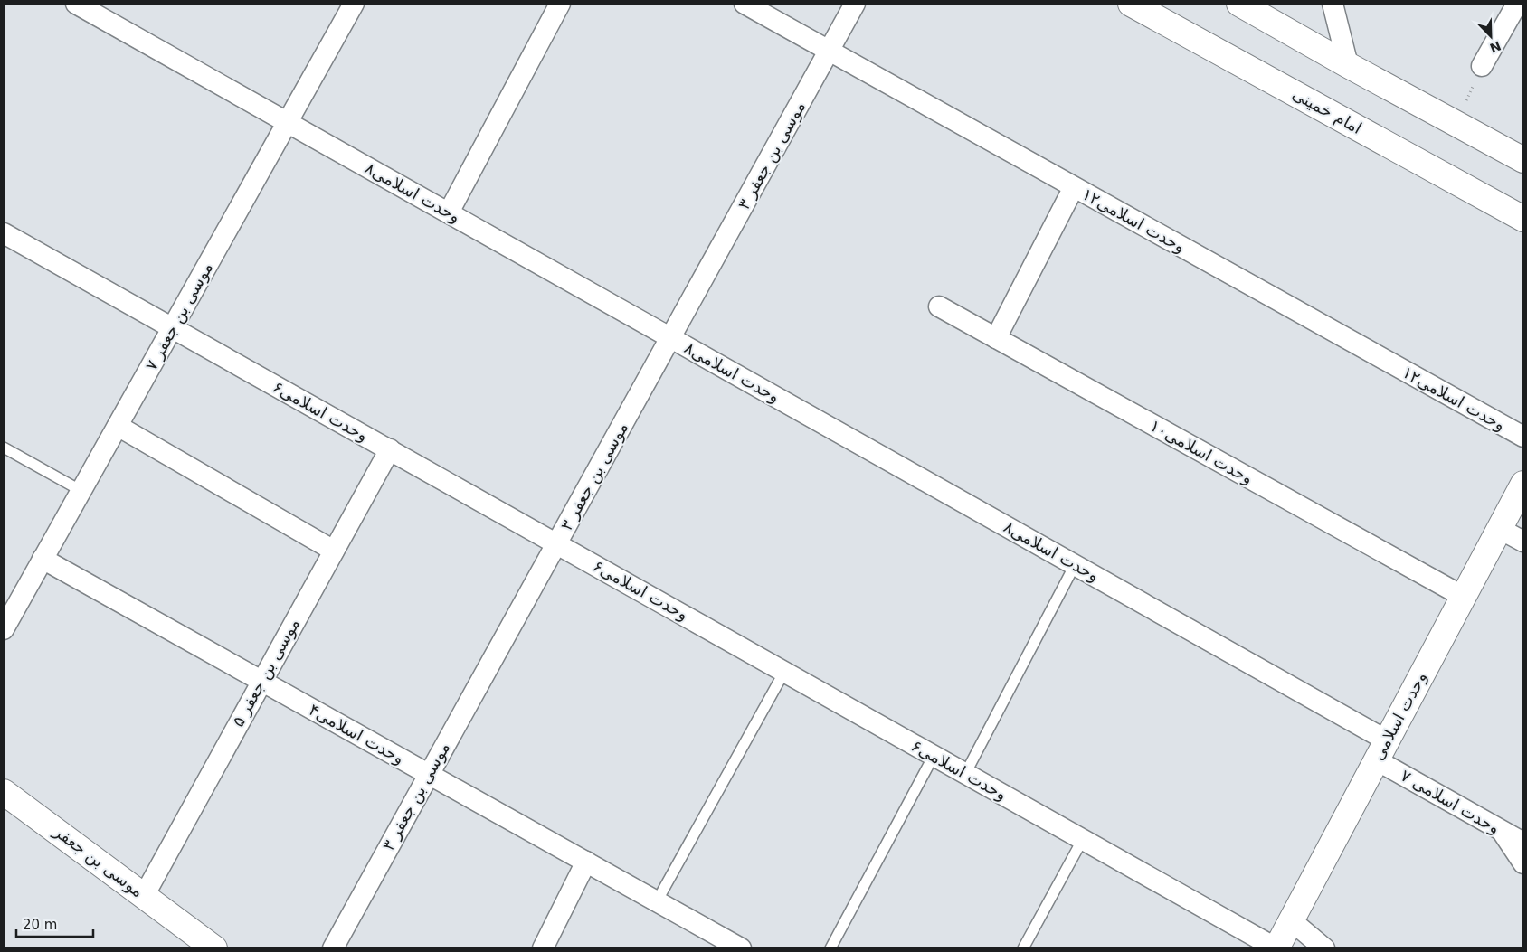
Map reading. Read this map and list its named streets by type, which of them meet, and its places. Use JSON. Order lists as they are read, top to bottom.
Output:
{
  "streets": {
    "main road": ["امام خمینی", "وحدت اسلامی", "موسی بن جعفر"],
    "street": [
      "موسی بن جعفر ۳",
      "وحدت اسلامی۸",
      "وحدت اسلامی۱۲",
      "موسی بن جعفر ۷",
      "وحدت اسلامی۶",
      "وحدت اسلامی۱۰",
      "موسی بن جعفر ۵",
      "وحدت اسلامی۴",
      "وحدت اسلامی ۷"
    ]
  },
  "crossings": [
    ["موسی بن جعفر ۳", "وحدت اسلامی۸"],
    ["موسی بن جعفر ۳", "وحدت اسلامی۱۲"],
    ["موسی بن جعفر ۳", "وحدت اسلامی۶"],
    ["موسی بن جعفر ۳", "وحدت اسلامی۴"],
    ["وحدت اسلامی۸", "موسی بن جعفر ۷"],
    ["وحدت اسلامی۸", "وحدت اسلامی"],
    ["وحدت اسلامی۸", "وحدت اسلامی ۷"],
    ["موسی بن جعفر ۷", "وحدت اسلامی۶"],
    ["موسی بن جعفر ۷", "وحدت اسلامی۴"],
    ["وحدت اسلامی۶", "موسی بن جعفر ۵"],
    ["وحدت اسلامی۶", "وحدت اسلامی"],
    ["وحدت اسلامی۱۰", "وحدت اسلامی"],
    ["موسی بن جعفر ۵", "وحدت اسلامی۴"],
    ["موسی بن جعفر ۵", "موسی بن جعفر"],
    ["وحدت اسلامی", "وحدت اسلامی ۷"]
  ],
  "scale_bar": "20 m",
  "north": "bottom right"
}
